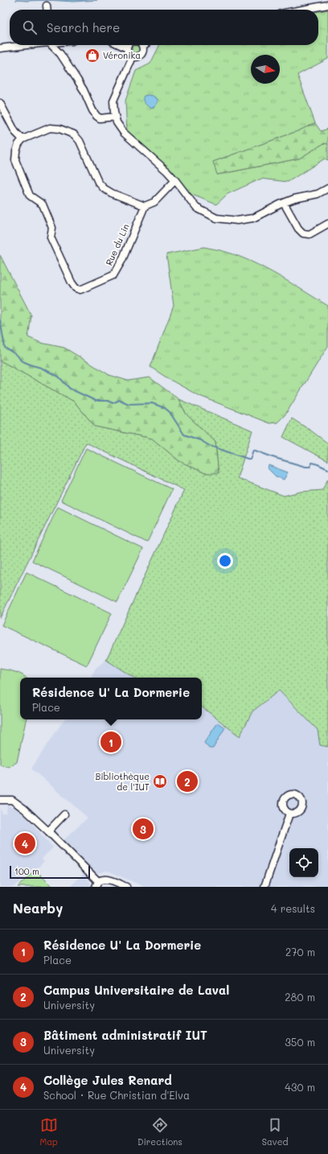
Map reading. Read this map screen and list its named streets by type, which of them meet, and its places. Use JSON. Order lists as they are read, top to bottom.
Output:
{
  "streets": {
    "street": ["Rue du Lin"]
  },
  "places": {
    "shop": ["Véronika"],
    "library": ["Bibliothèque de l'IUT"]
  },
  "scale_bar": "100 m",
  "north": "right",
  "page": {
    "search": "Search here",
    "popup": ["Résidence U' La Dormerie", "Place"],
    "pins": [
      "1",
      "2",
      "3",
      "4"
    ],
    "scale": "100 m",
    "heading": ["Nearby", "4 results"],
    "list": [
      {
        "mark": "1",
        "name": "Résidence U' La Dormerie",
        "note": "Place",
        "value": "270 m"
      },
      {
        "mark": "2",
        "name": "Campus Universitaire de Laval",
        "note": "University",
        "value": "280 m"
      },
      {
        "mark": "3",
        "name": "Bâtiment administratif IUT",
        "note": "University",
        "value": "350 m"
      },
      {
        "mark": "4",
        "name": "Collège Jules Renard",
        "note": "School · Rue Christian d'Elva",
        "value": "430 m"
      }
    ],
    "nav": ["Map", "Directions", "Saved"]
  }
}
